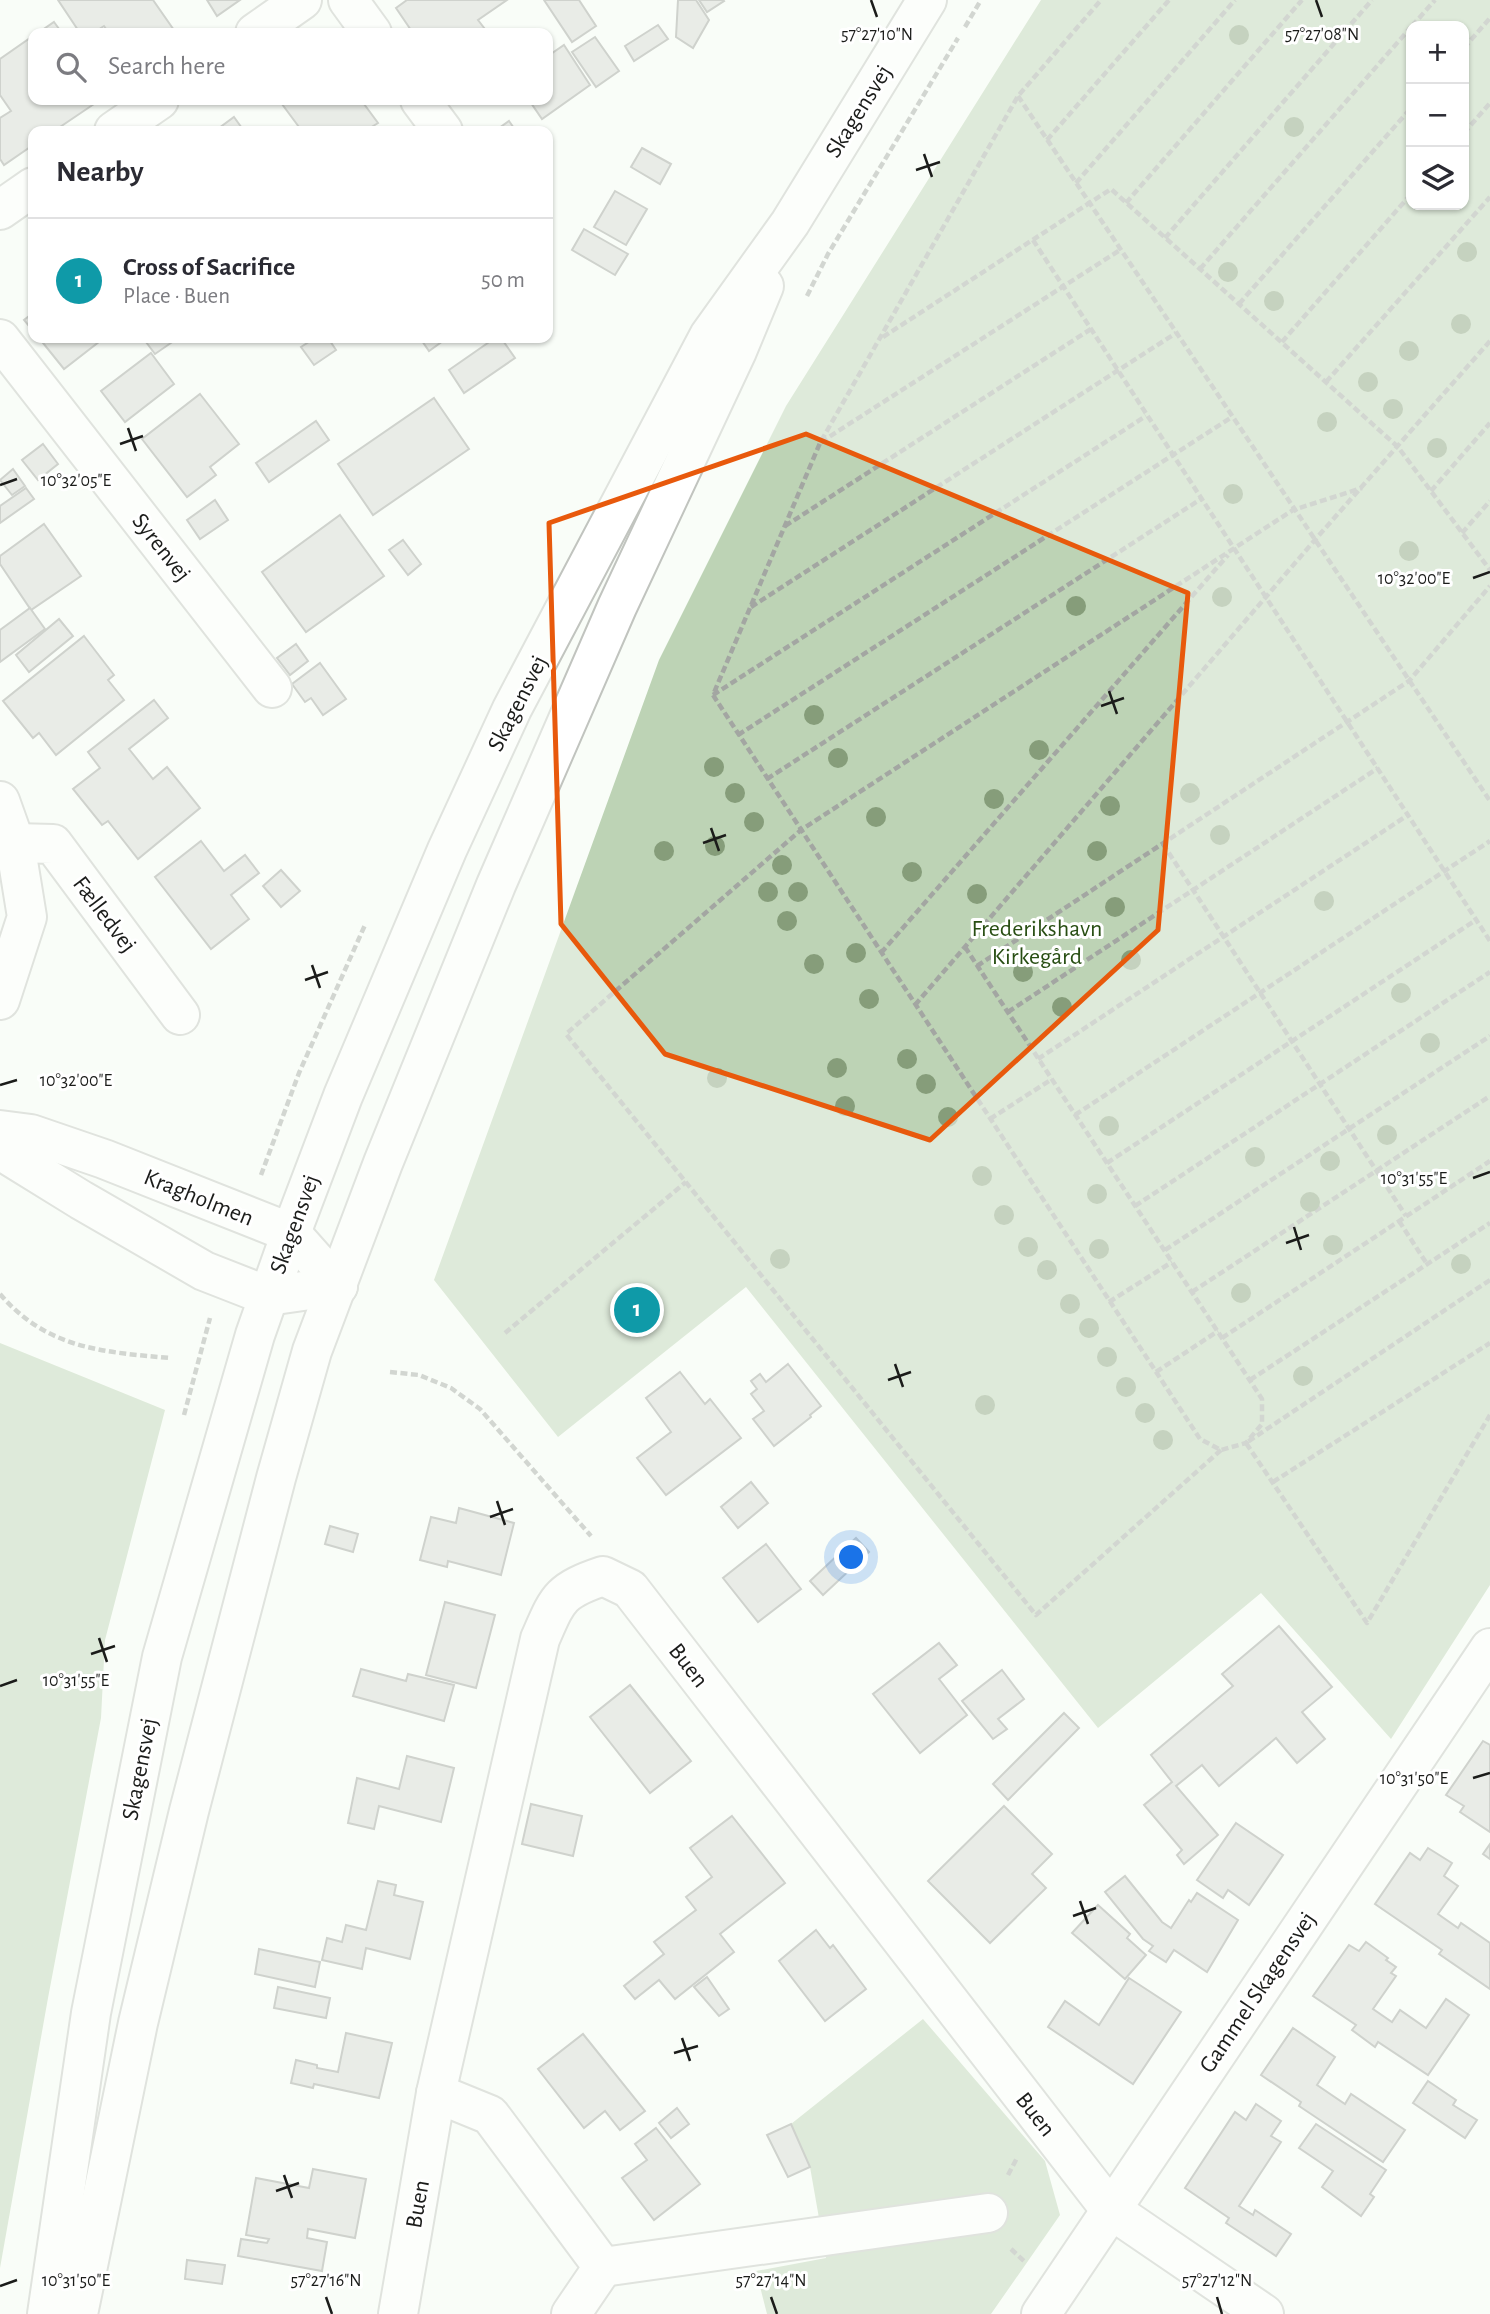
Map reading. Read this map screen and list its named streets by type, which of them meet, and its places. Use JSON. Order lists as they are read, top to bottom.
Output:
{
  "streets": {
    "street": [
      "Skagensvej",
      "Syrenvej",
      "Fælledvej",
      "Kragholmen",
      "Buen",
      "Gammel Skagensvej"
    ]
  },
  "crossings": [
    ["Skagensvej", "Kragholmen"],
    ["Buen", "Gammel Skagensvej"]
  ],
  "parks": ["Frederikshavn Kirkegård"],
  "page": {
    "map_buttons": ["+", "−"],
    "search": "Search here",
    "heading": "Nearby",
    "list": [
      {
        "mark": "1",
        "name": "Cross of Sacrifice",
        "note": "Place · Buen",
        "value": "50 m"
      }
    ],
    "pins": "1"
  },
  "coordinates": [
    "57°27'10\"N",
    "57°27'08\"N",
    "10°32'05\"E",
    "10°32'00\"E",
    "10°31'55\"E",
    "10°31'50\"E",
    "57°27'16\"N",
    "57°27'14\"N",
    "57°27'12\"N"
  ]
}
